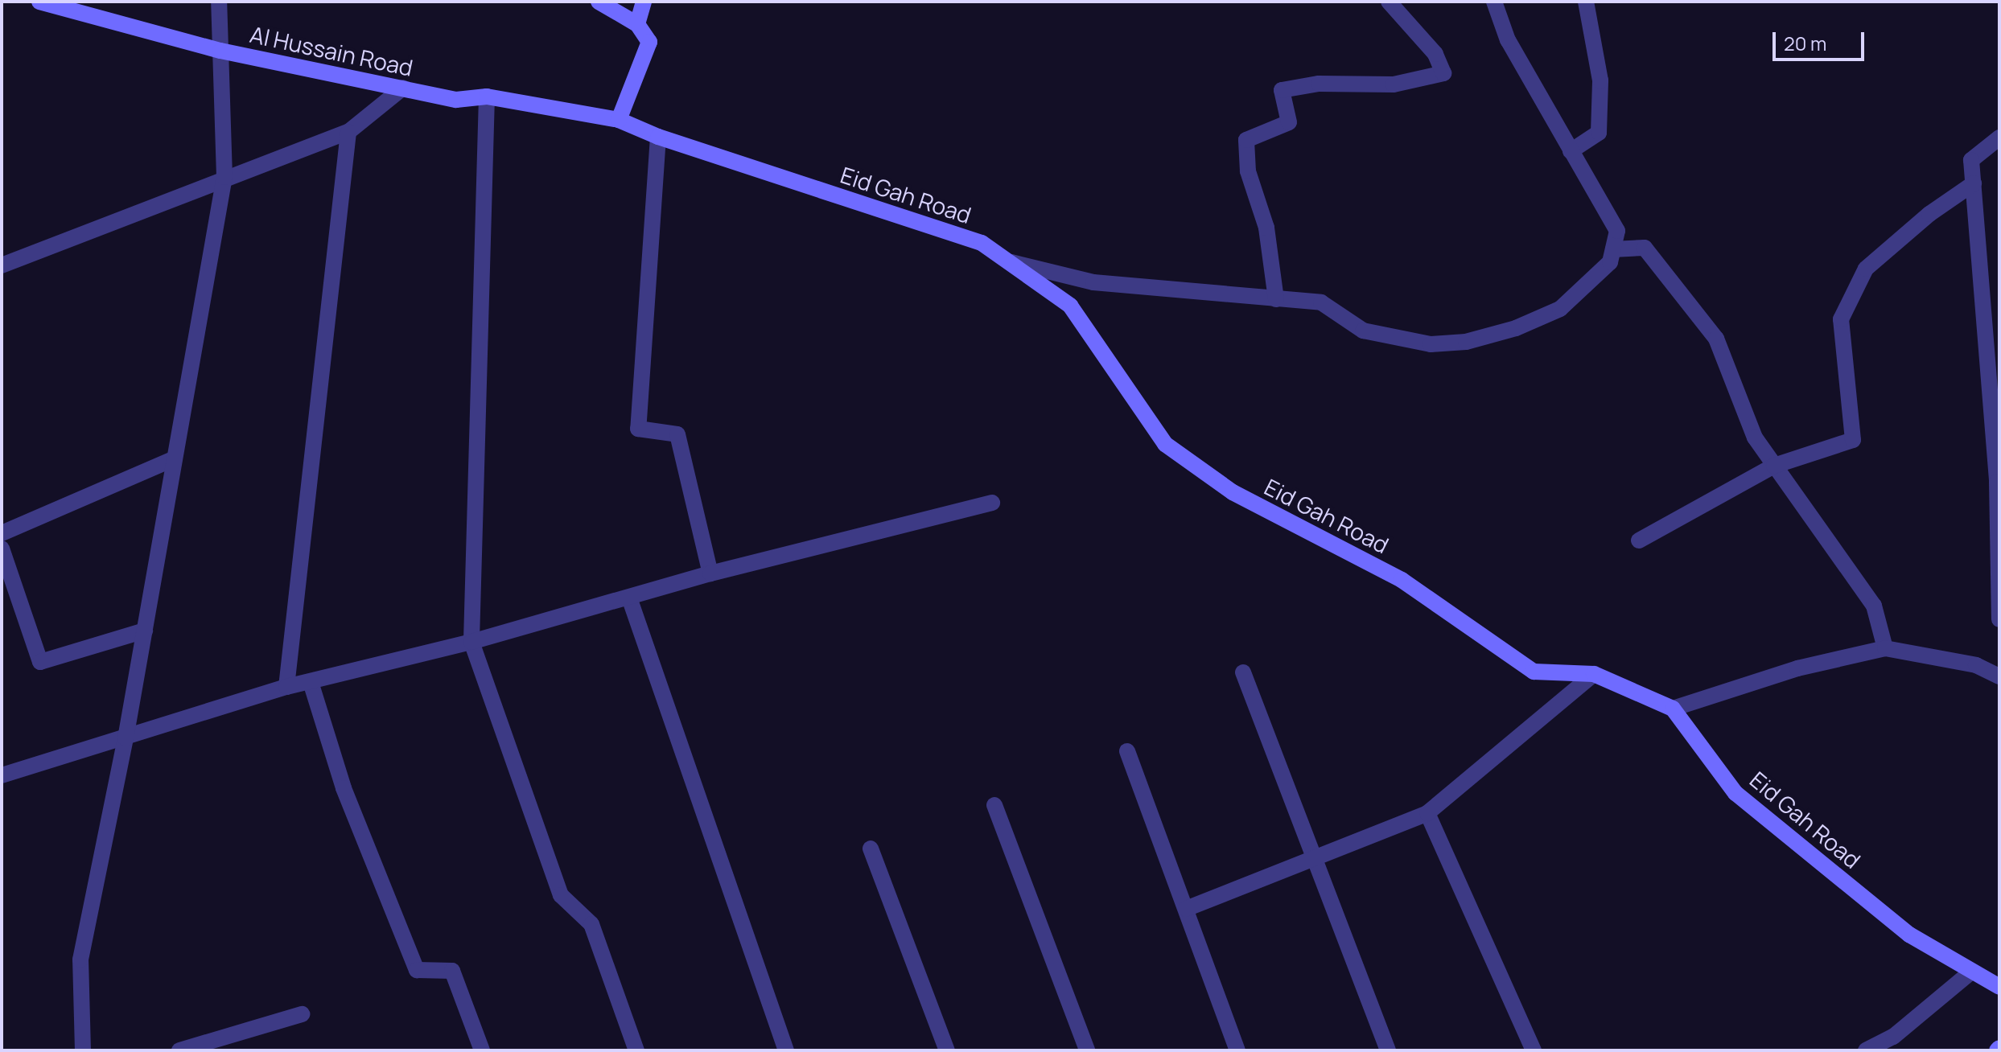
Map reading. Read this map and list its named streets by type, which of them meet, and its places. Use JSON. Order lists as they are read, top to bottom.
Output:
{
  "streets": {
    "street": ["Al Hussain Road", "Eid Gah Road"]
  },
  "crossings": [
    ["Al Hussain Road", "Eid Gah Road"]
  ],
  "scale_bar": "20 m"
}
